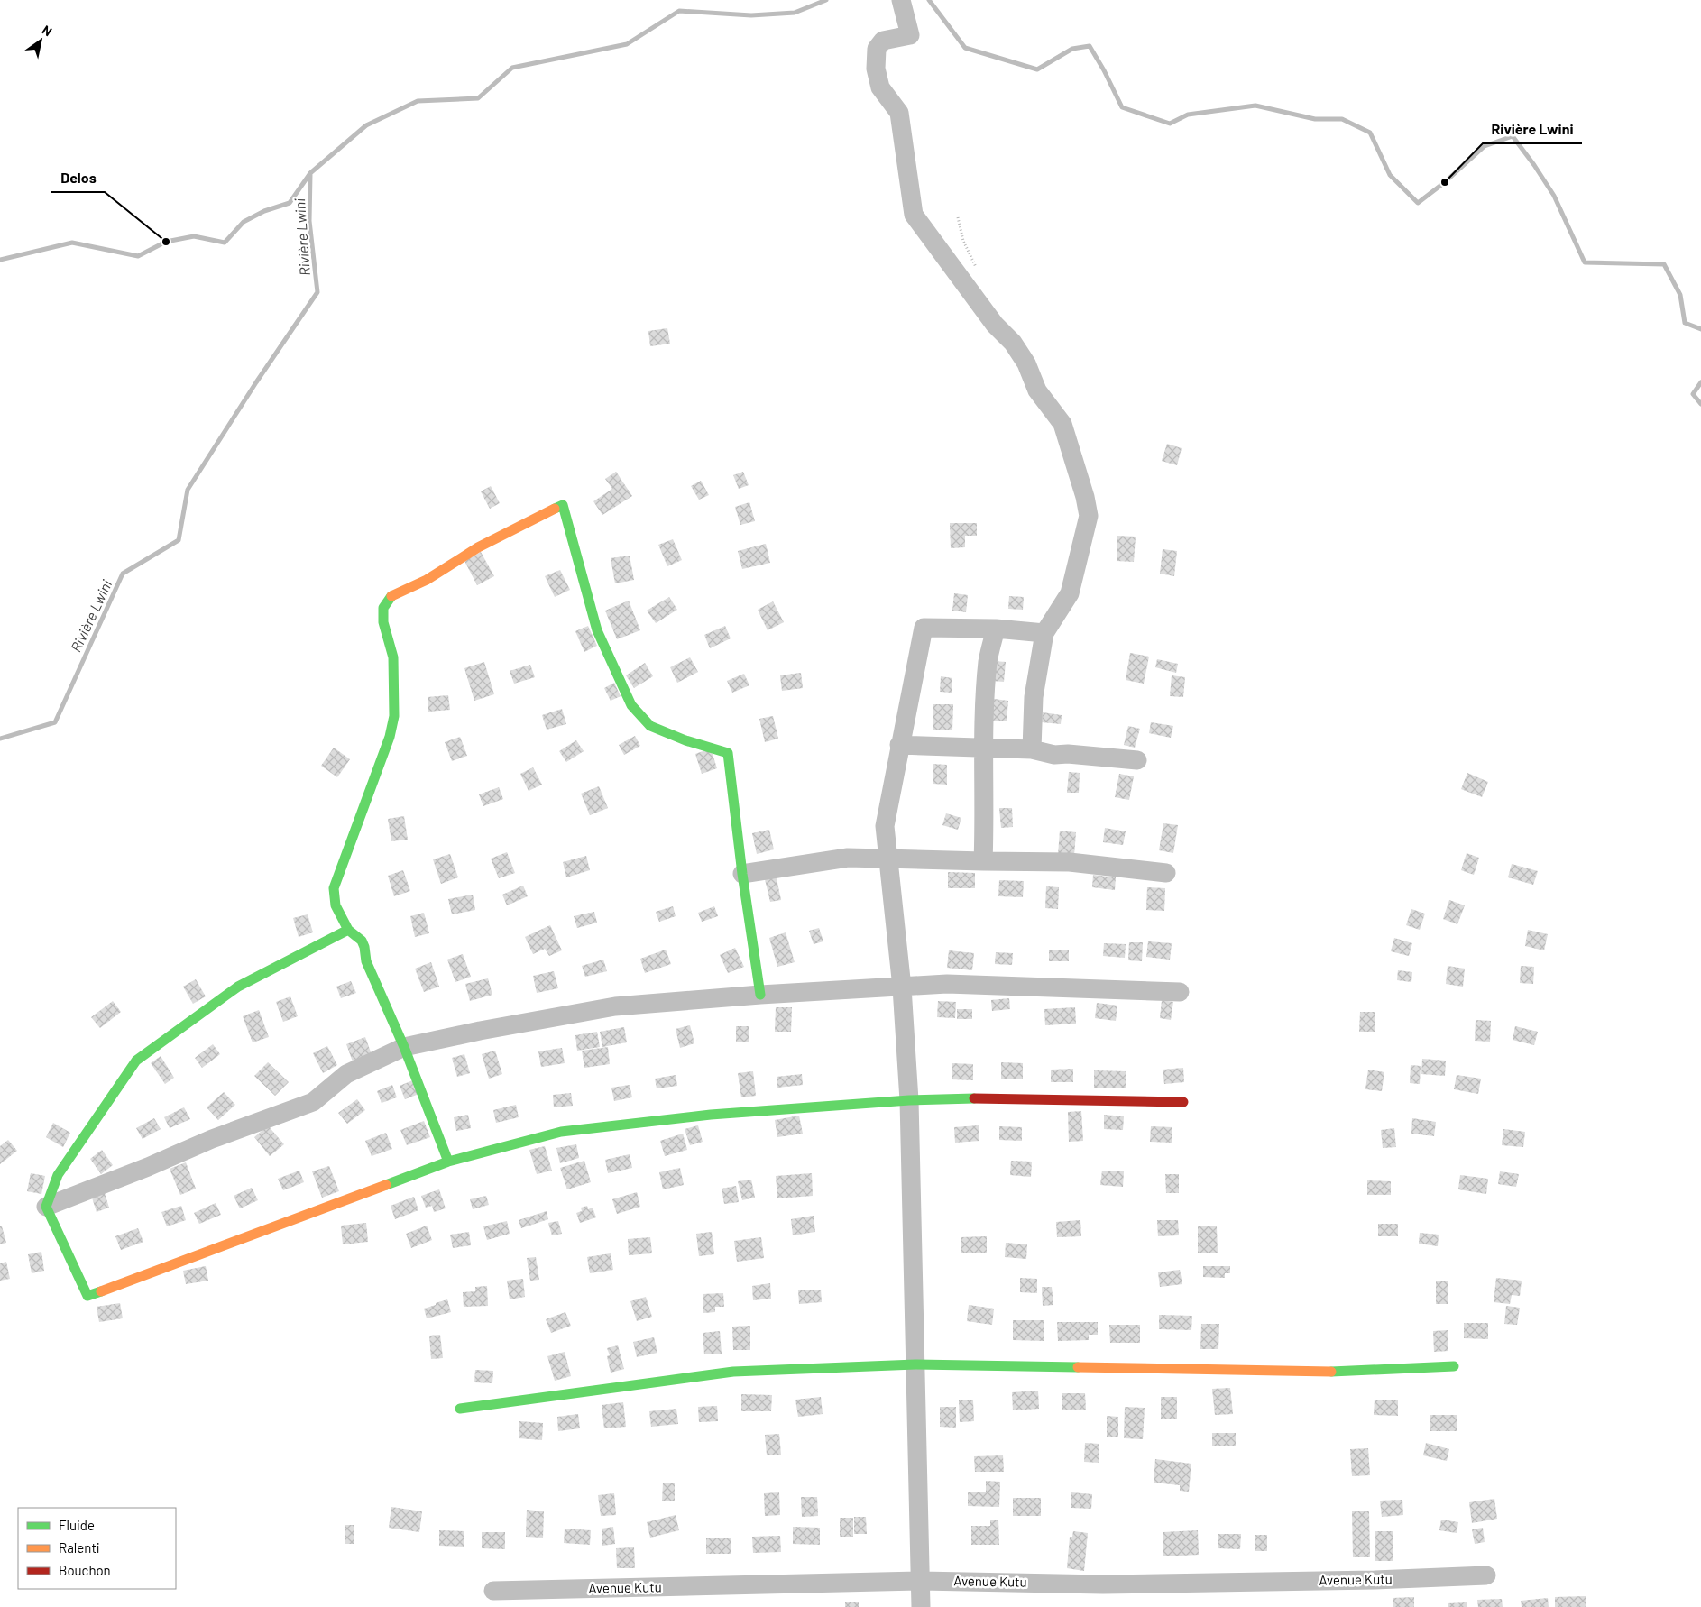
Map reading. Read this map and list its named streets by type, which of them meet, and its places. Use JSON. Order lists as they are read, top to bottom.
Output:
{
  "streets": {
    "street": ["Avenue Kutu"]
  },
  "water": ["Rivière Lwini"],
  "places": ["Rivière Lwini", "Delos"],
  "legend": ["Fluide", "Ralenti", "Bouchon"],
  "north": "top right"
}
